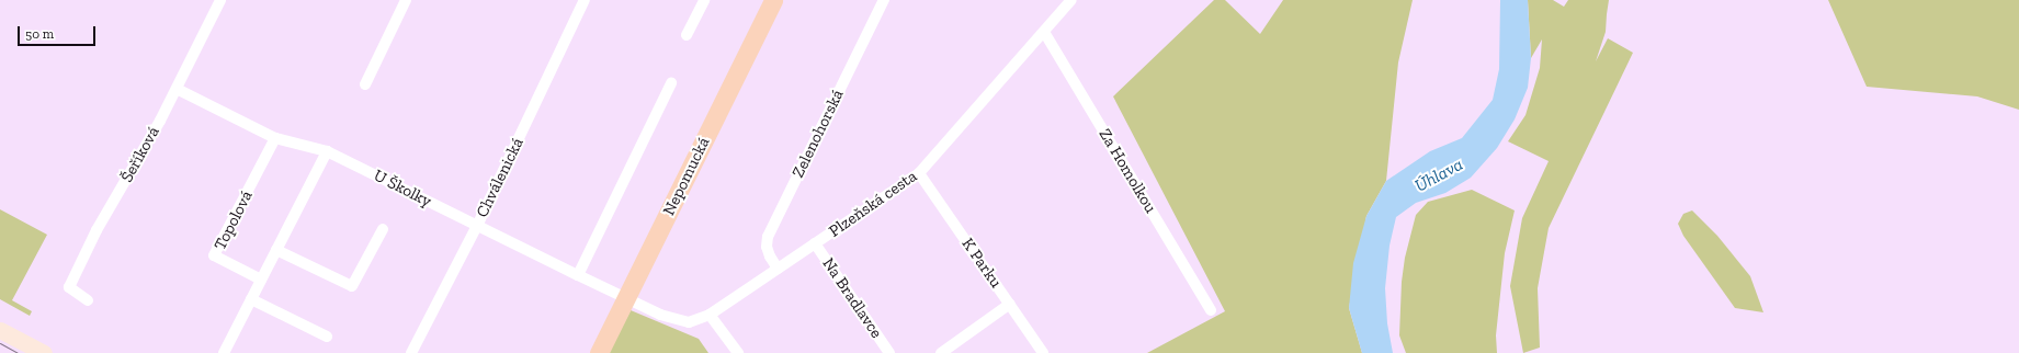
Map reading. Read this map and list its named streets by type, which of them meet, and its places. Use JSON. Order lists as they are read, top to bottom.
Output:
{
  "streets": {
    "main road": ["Nepomucká"],
    "street": [
      "Zelenohorská",
      "Šeříková",
      "Za Homolkou",
      "Chválenická",
      "U Školky",
      "Plzeňská cesta",
      "Topolová",
      "K Parku",
      "Na Bradlavce"
    ]
  },
  "crossings": [
    ["Zelenohorská", "Plzeňská cesta"],
    ["Šeříková", "U Školky"],
    ["Za Homolkou", "Plzeňská cesta"],
    ["Nepomucká", "U Školky"],
    ["Nepomucká", "Plzeňská cesta"],
    ["Chválenická", "U Školky"],
    ["U Školky", "Plzeňská cesta"],
    ["U Školky", "Topolová"],
    ["Plzeňská cesta", "K Parku"],
    ["Plzeňská cesta", "Na Bradlavce"]
  ],
  "water": ["Úhlava"],
  "scale_bar": "50 m"
}
